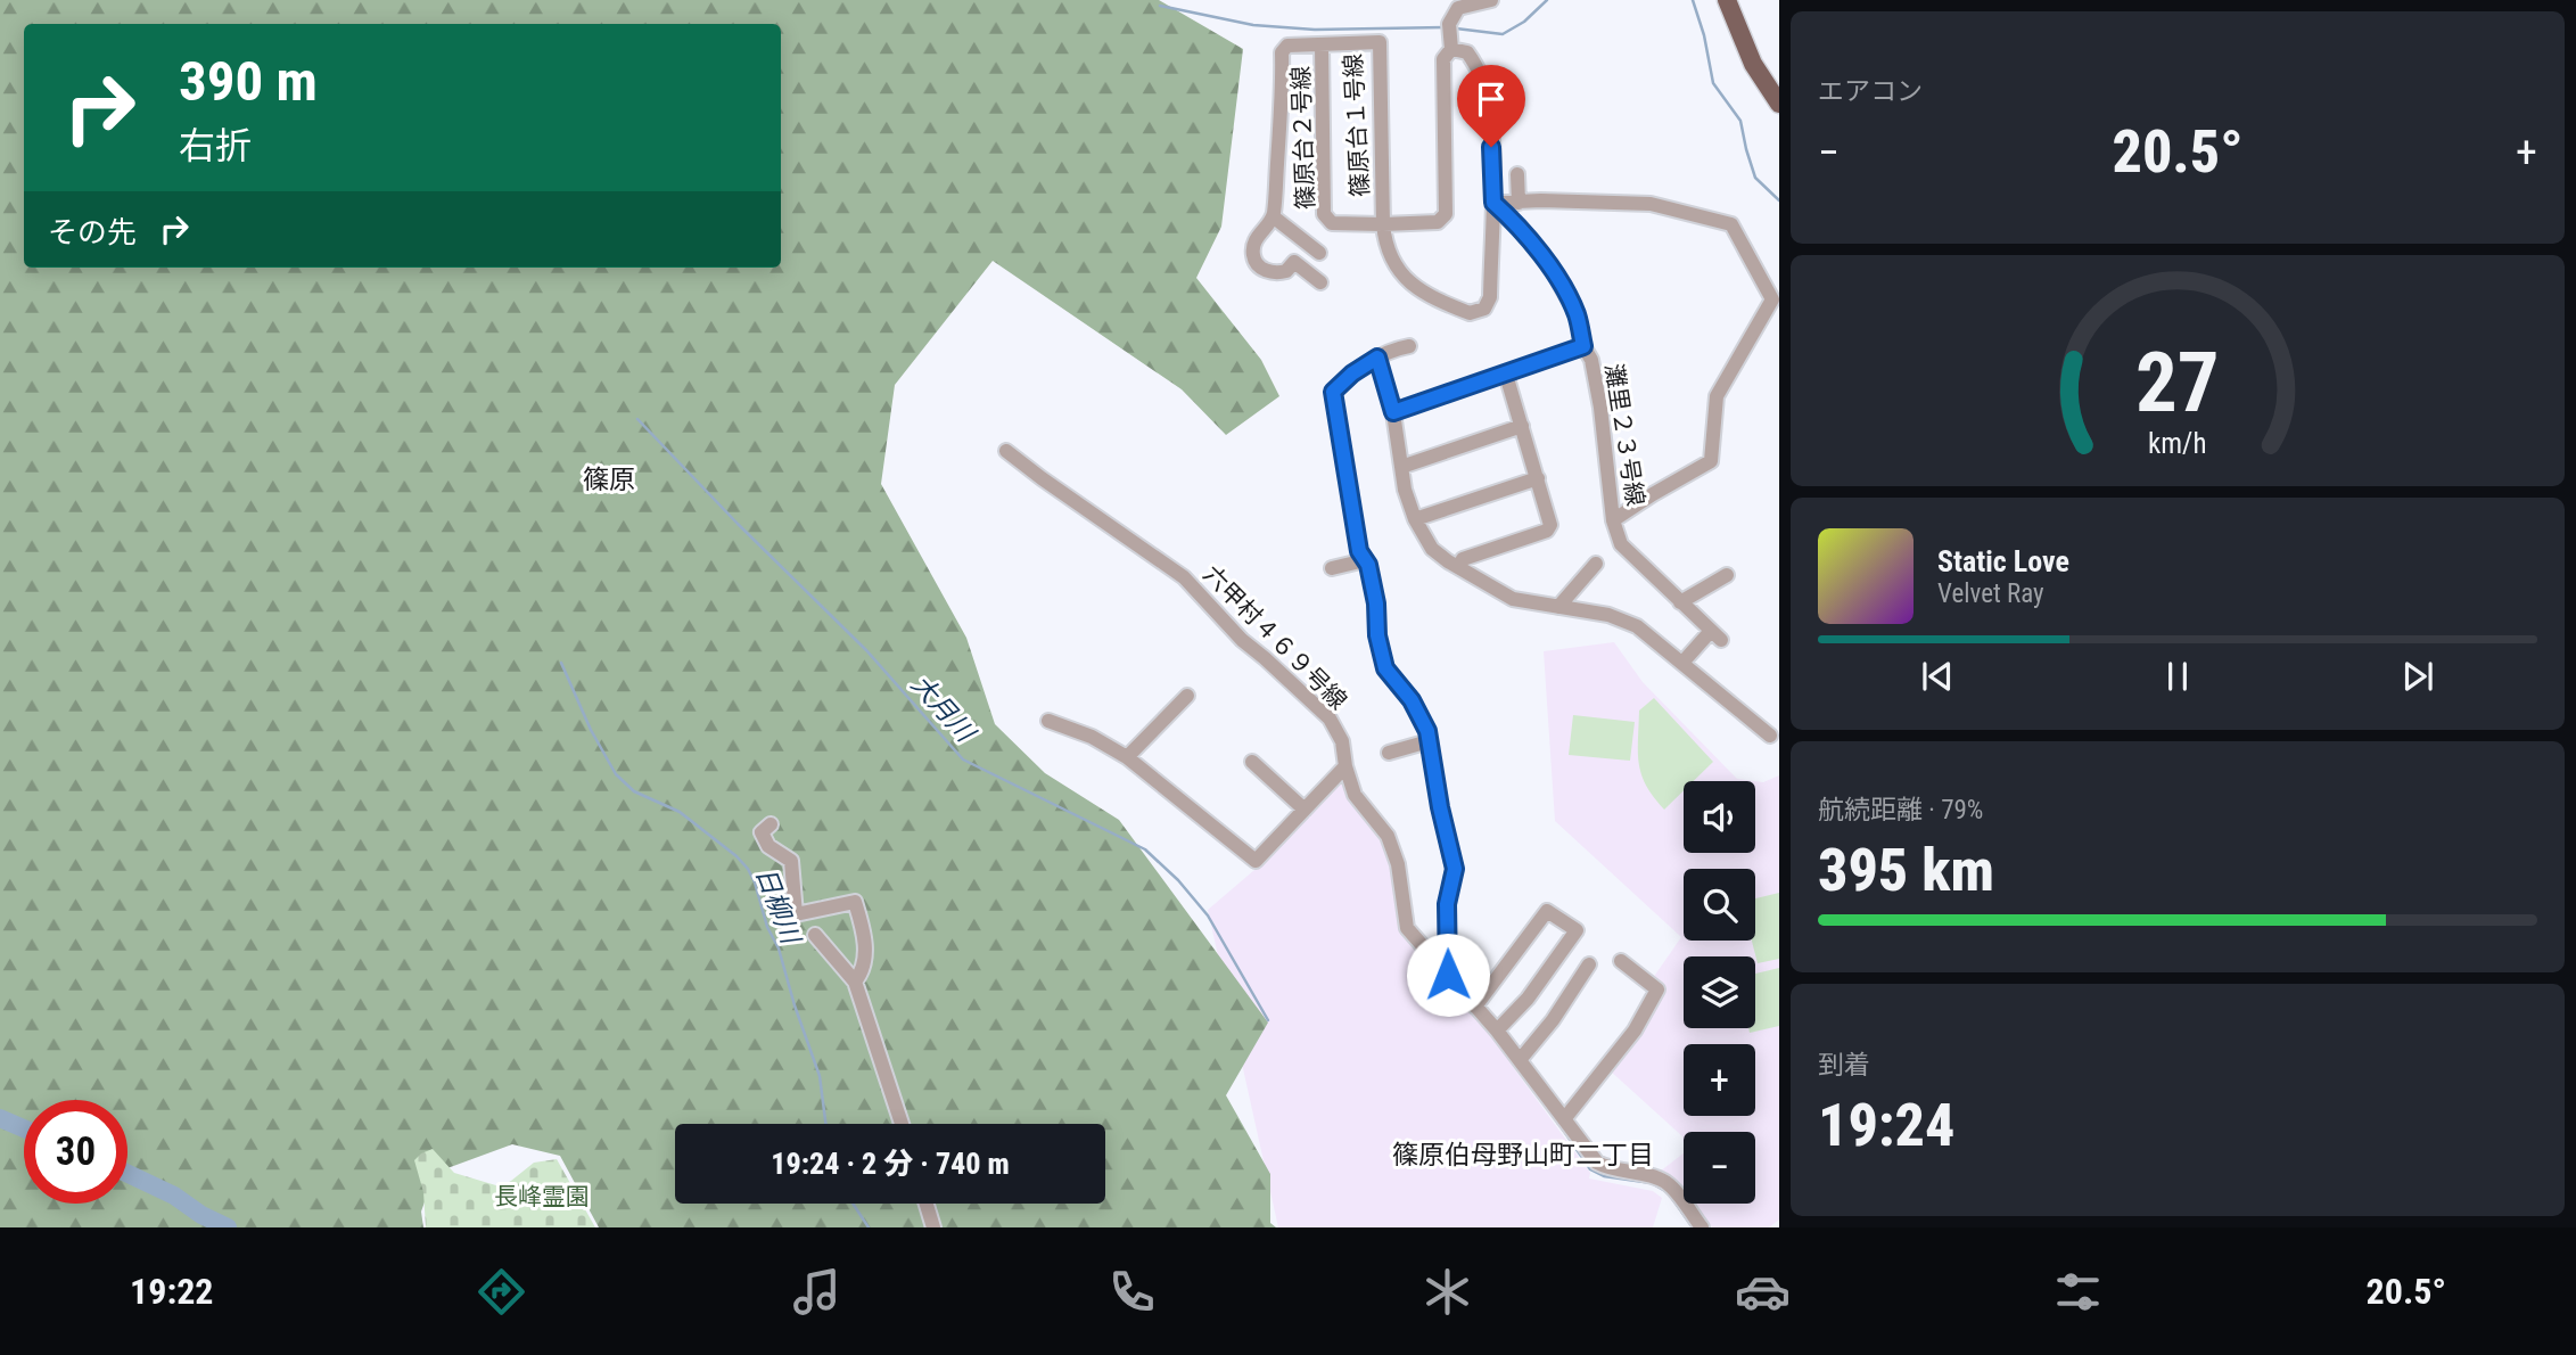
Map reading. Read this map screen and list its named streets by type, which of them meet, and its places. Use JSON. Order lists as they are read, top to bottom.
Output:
{
  "streets": {
    "street": [
      "篠原台１号線",
      "篠原台２号線",
      "灘里２３号線",
      "六甲村４６９号線"
    ]
  },
  "crossings": [
    ["篠原台１号線", "篠原台２号線"]
  ],
  "districts": ["篠原", "篠原伯母野山町二丁目"],
  "water": ["大月川", "日柳川"],
  "parks": ["長峰霊園"],
  "page": {
    "tile": [
      "エアコン",
      ["航続距離 · 79%", "395 km"],
      ["到着", "19:24"]
    ],
    "turn": ["390 m", "右折"],
    "heat": ["−", "20.5°", "+"],
    "then": "その先",
    "song": ["Static Love", "Velvet Ray"],
    "map_buttons": ["+", "−"],
    "limit": "30",
    "trip": "19:24 · 2 分 · 740 m",
    "tabs": ["19:22", "20.5°"],
    "gauge": ["27", "km/h"]
  }
}
